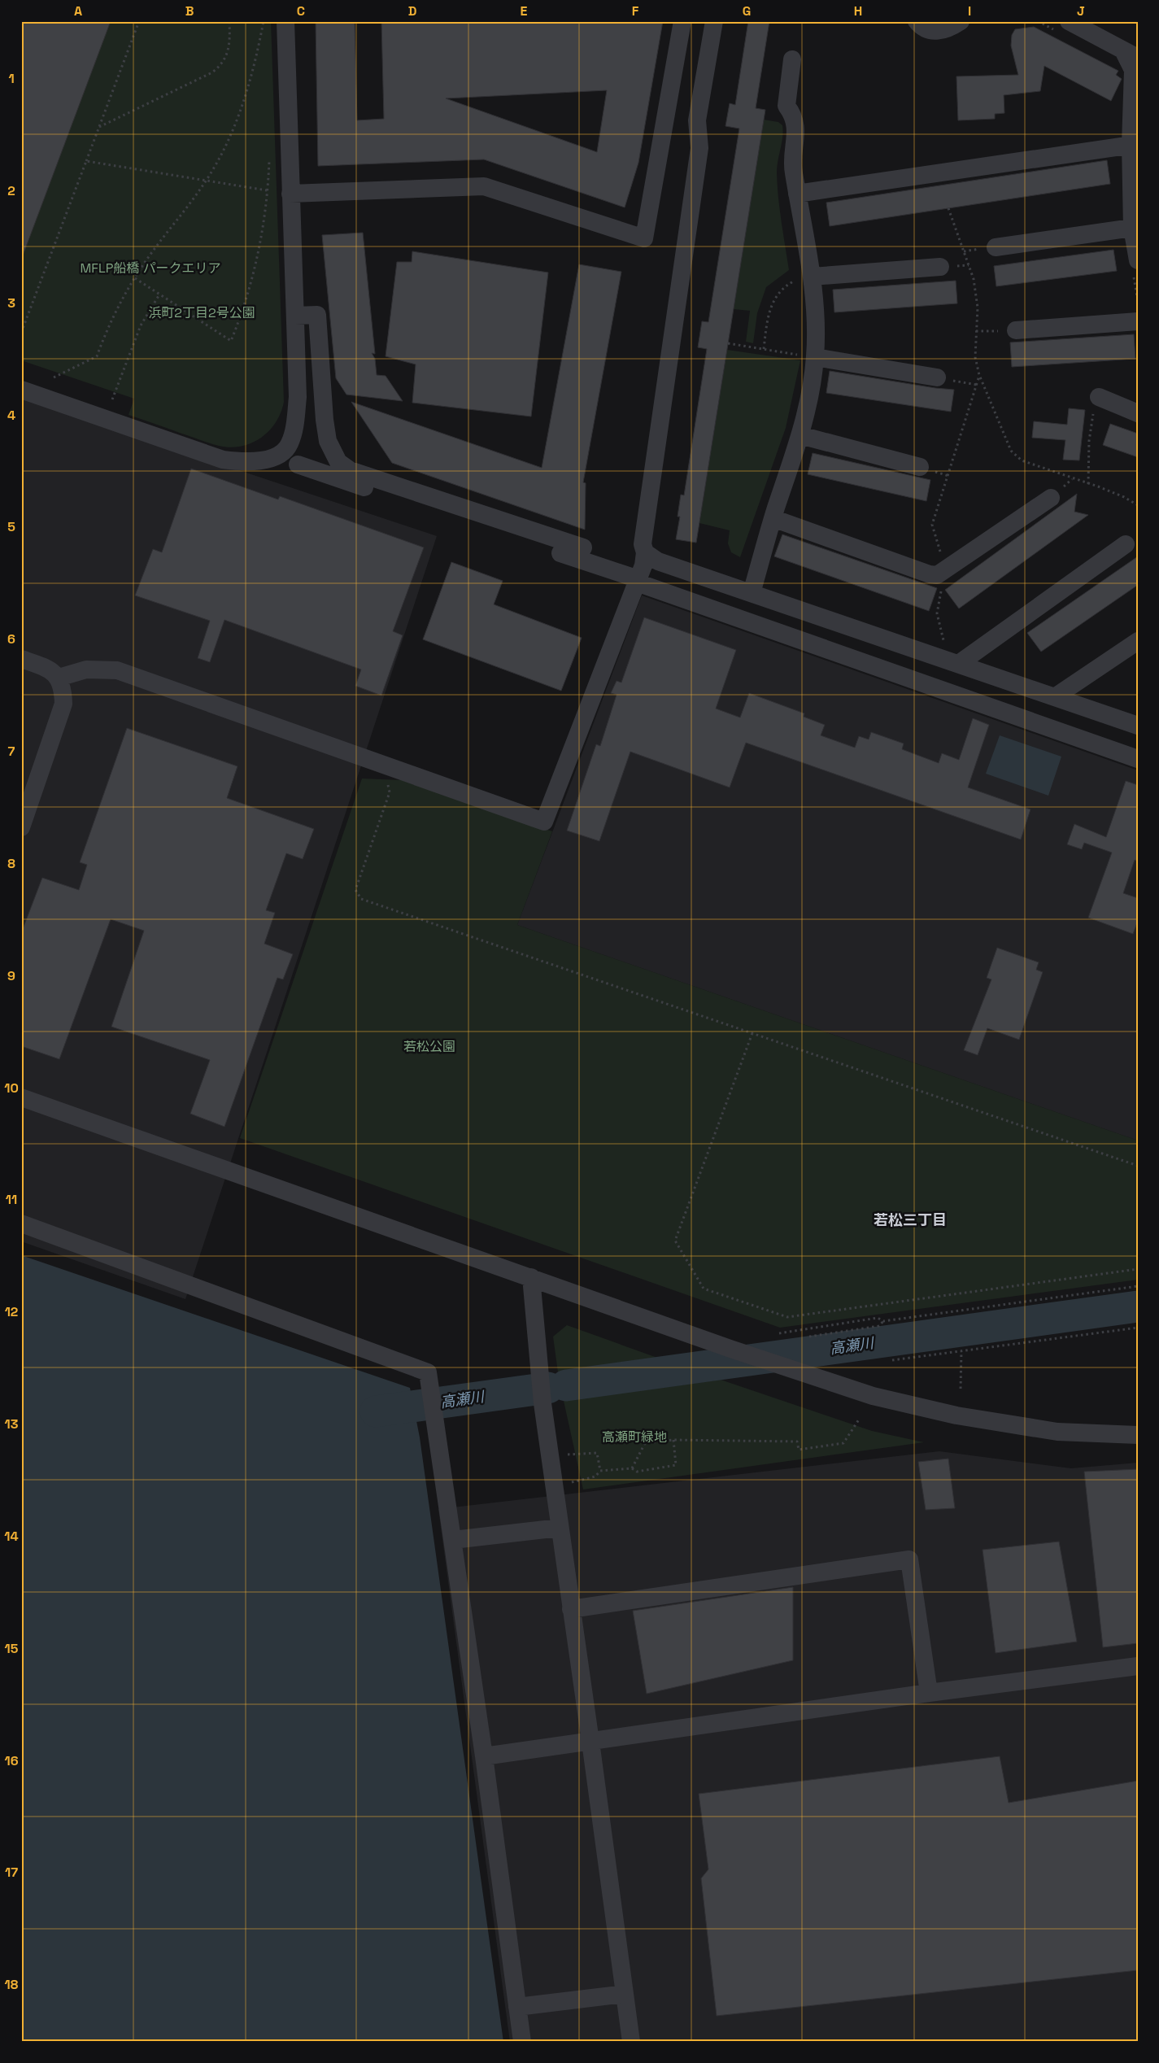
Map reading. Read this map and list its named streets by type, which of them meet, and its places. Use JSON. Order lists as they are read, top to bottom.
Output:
{
  "districts": ["若松三丁目"],
  "water": ["高瀬川"],
  "parks": [
    "MFLP船橋 パークエリア",
    "浜町2丁目2号公園",
    "若松公園",
    "高瀬町緑地"
  ],
  "grid": {
    "columns": [
      "A",
      "B",
      "C",
      "D",
      "E",
      "F",
      "G",
      "H",
      "I",
      "J"
    ],
    "rows": [
      "1",
      "2",
      "3",
      "4",
      "5",
      "6",
      "7",
      "8",
      "9",
      "10",
      "11",
      "12",
      "13",
      "14",
      "15",
      "16",
      "17",
      "18"
    ]
  }
}
